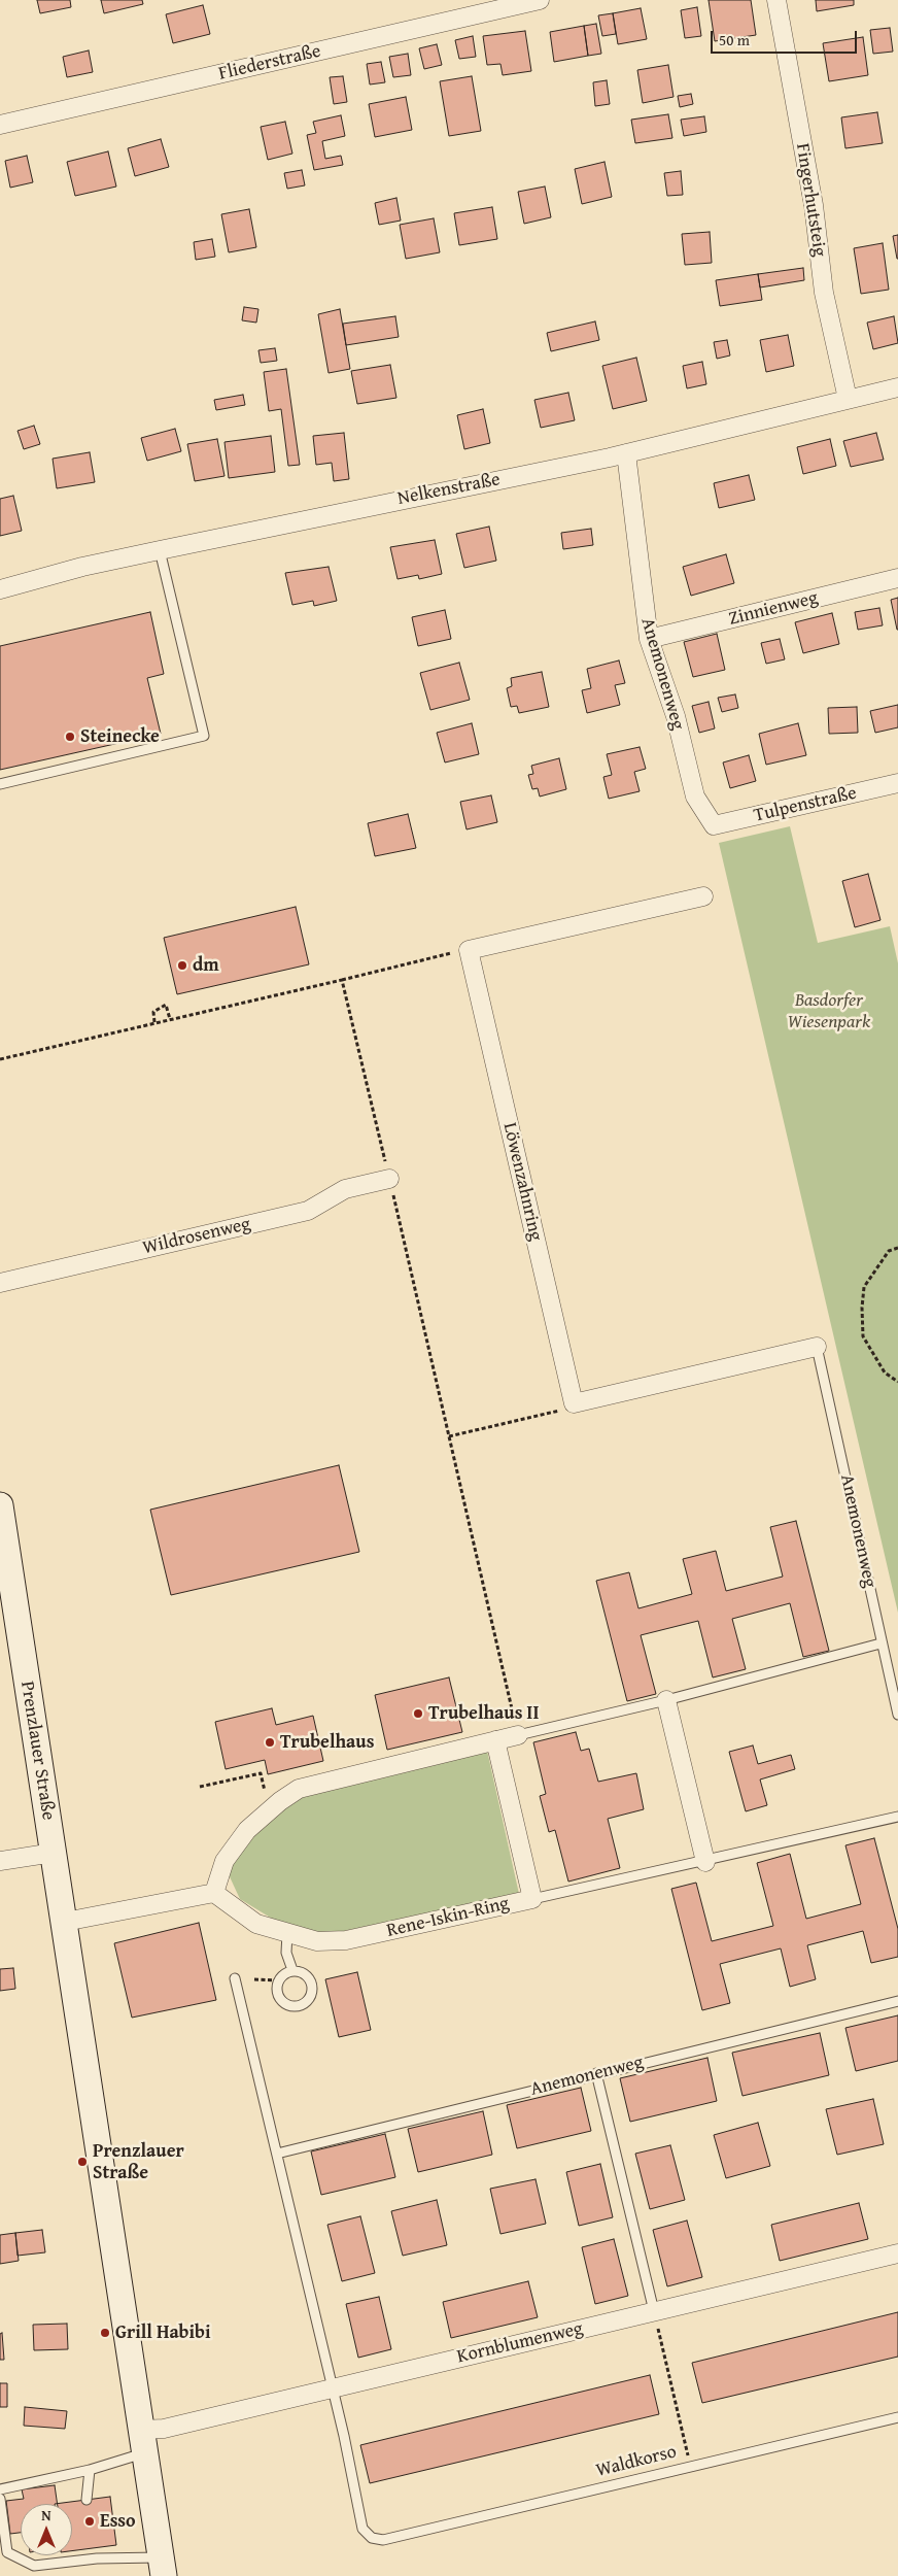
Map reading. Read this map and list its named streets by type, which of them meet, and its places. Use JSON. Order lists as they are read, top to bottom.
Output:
{
  "streets": {
    "main road": ["Prenzlauer Straße"],
    "street": [
      "Fliederstraße",
      "Fingerhutsteig",
      "Nelkenstraße",
      "Zinnienweg",
      "Anemonenweg",
      "Tulpenstraße",
      "Löwenzahnring",
      "Wildrosenweg",
      "Rene-Iskin-Ring",
      "Kornblumenweg"
    ],
    "lane": ["Waldkorso"]
  },
  "crossings": [
    ["Fingerhutsteig", "Nelkenstraße"],
    ["Nelkenstraße", "Anemonenweg"],
    ["Zinnienweg", "Anemonenweg"],
    ["Anemonenweg", "Tulpenstraße"],
    ["Prenzlauer Straße", "Kornblumenweg"],
    ["Kornblumenweg", "Waldkorso"]
  ],
  "parks": ["Basdorfer Wiesenpark"],
  "places": [
    "Steinecke",
    "dm",
    "Trubelhaus II",
    "Trubelhaus",
    "Prenzlauer Straße",
    "Grill Habibi",
    "Esso"
  ],
  "scale_bar": "50 m",
  "north": "top"
}
